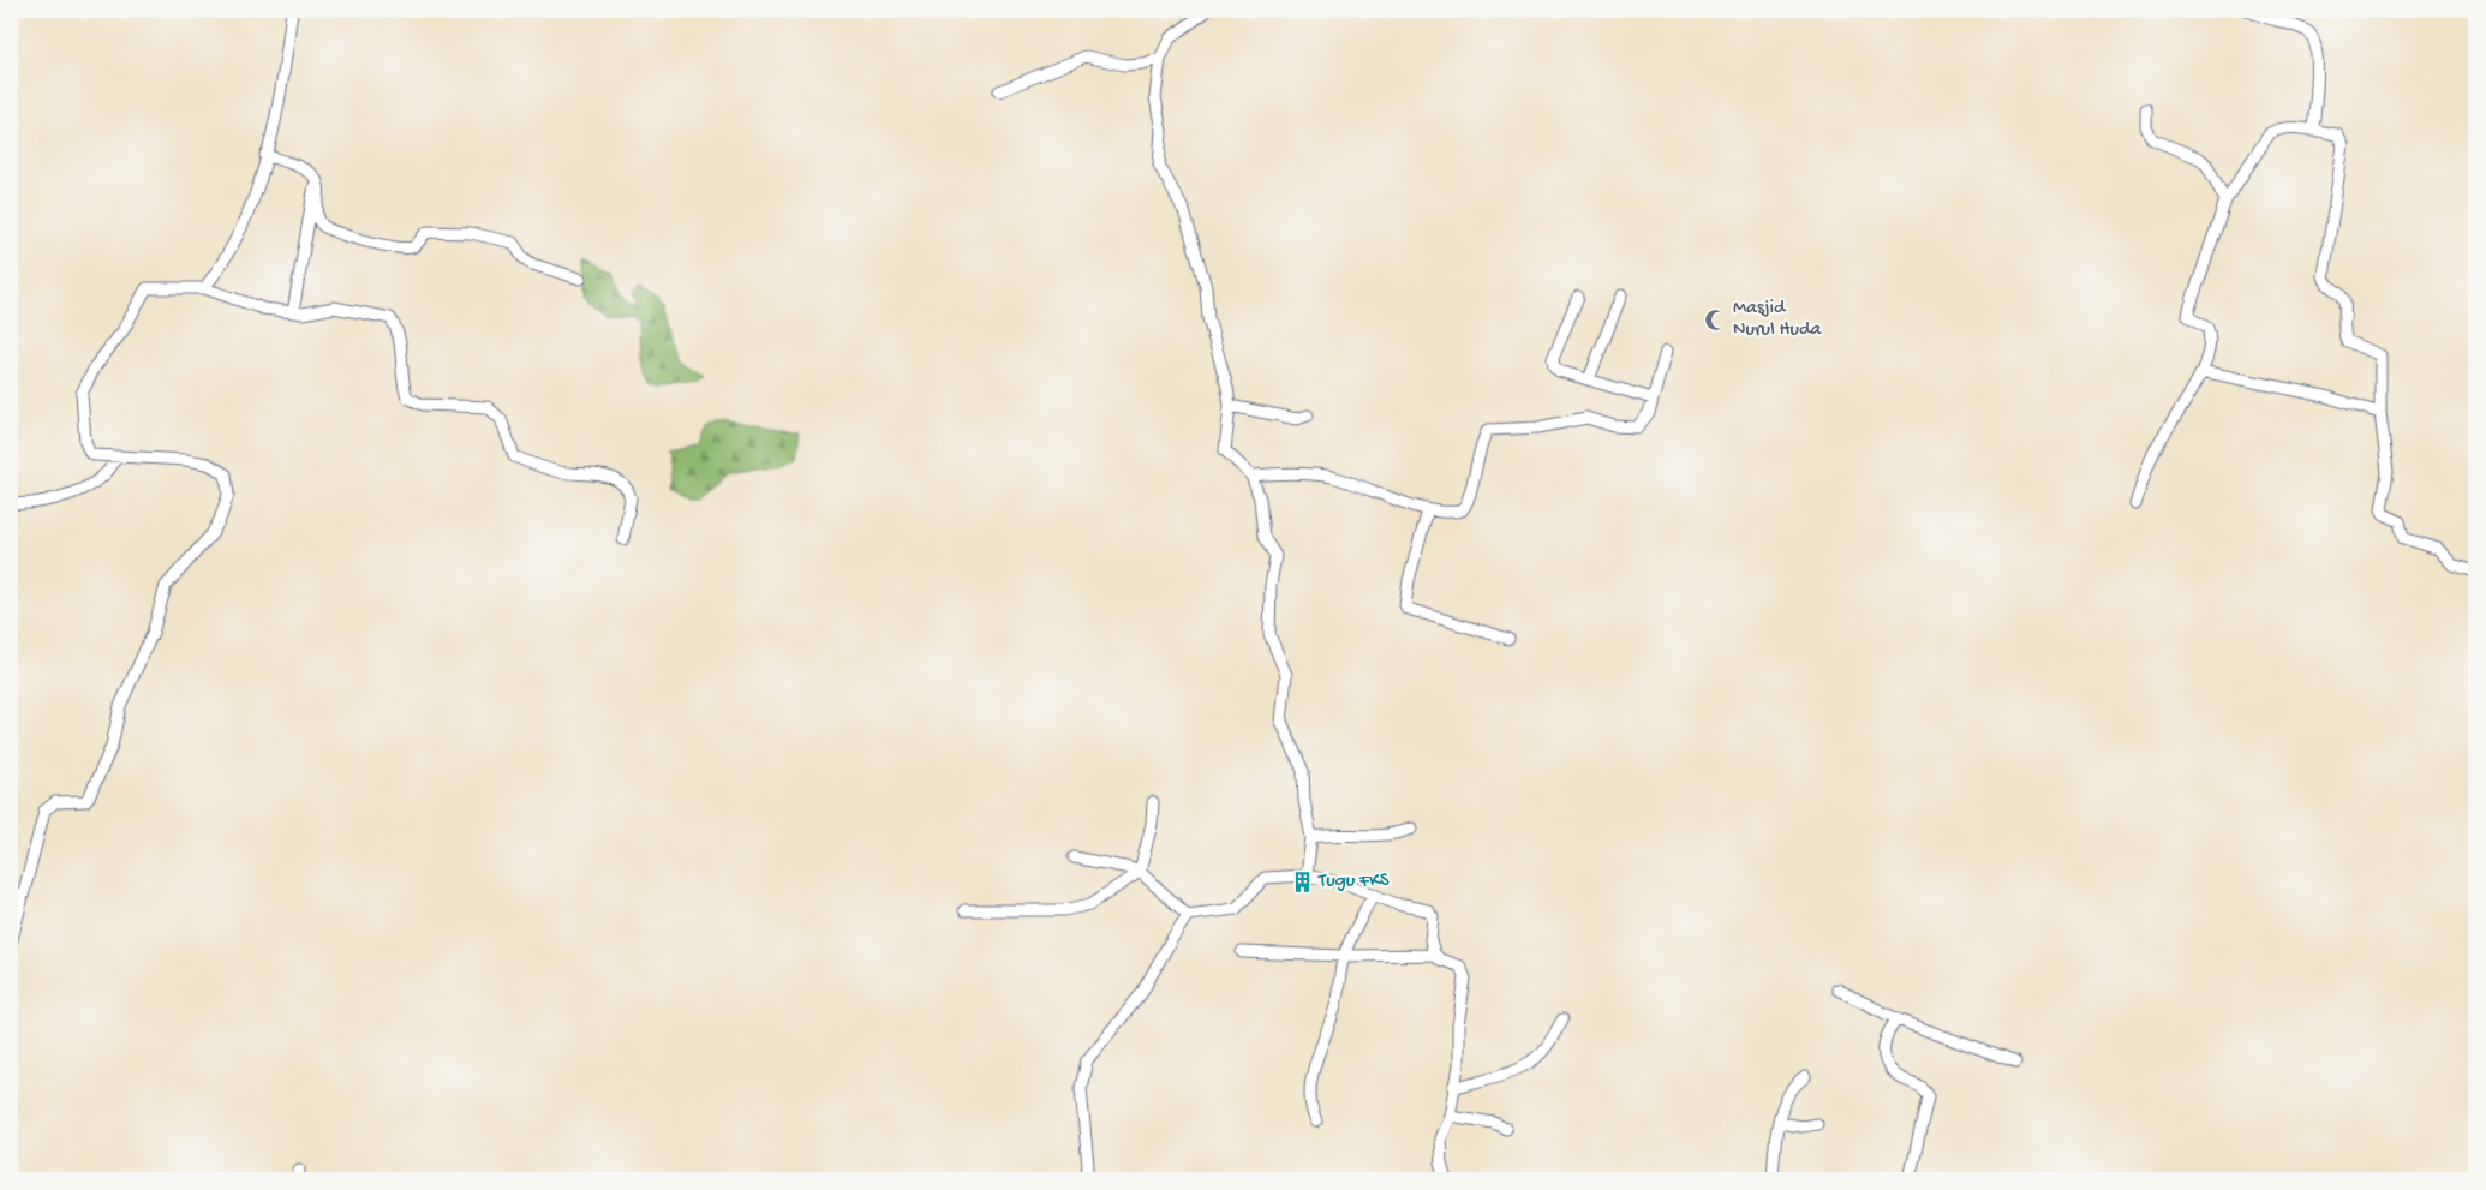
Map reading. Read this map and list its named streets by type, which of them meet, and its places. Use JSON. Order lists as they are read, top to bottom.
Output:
{
  "places": {
    "mosque": ["Masjid Nurul Huda"],
    "building": ["Tugu FKS"]
  }
}
